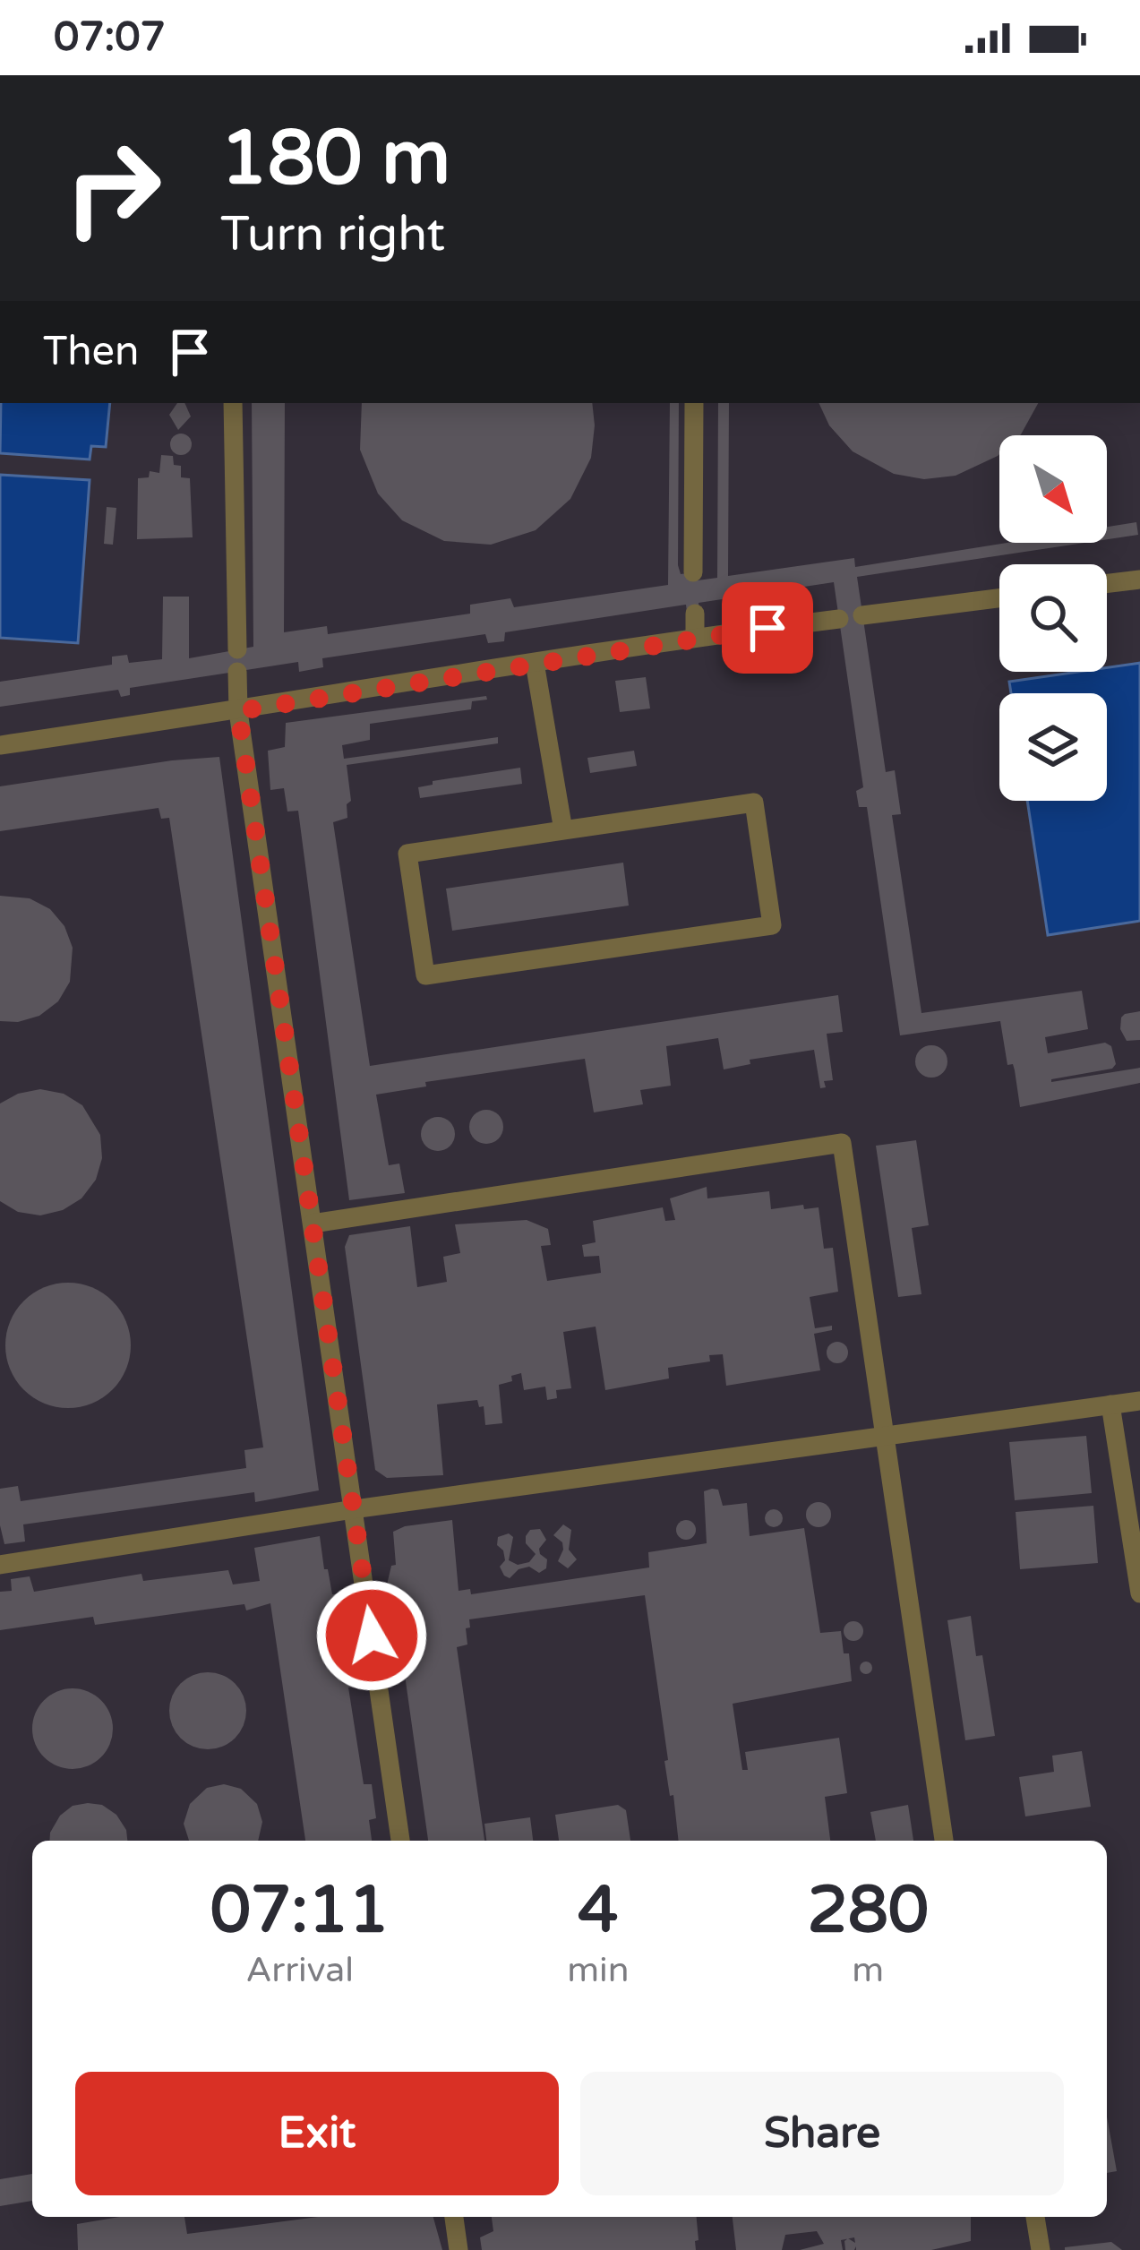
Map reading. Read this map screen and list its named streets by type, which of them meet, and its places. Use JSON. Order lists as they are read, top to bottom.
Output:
{
  "north": "bottom right",
  "page": {
    "status": "07:07",
    "turn": ["180 m", "Turn right"],
    "then": "Then",
    "eta": [
      "07:11",
      "Arrival",
      "4",
      "min",
      "280",
      "m"
    ],
    "buttons": ["Exit", "Share"]
  }
}
